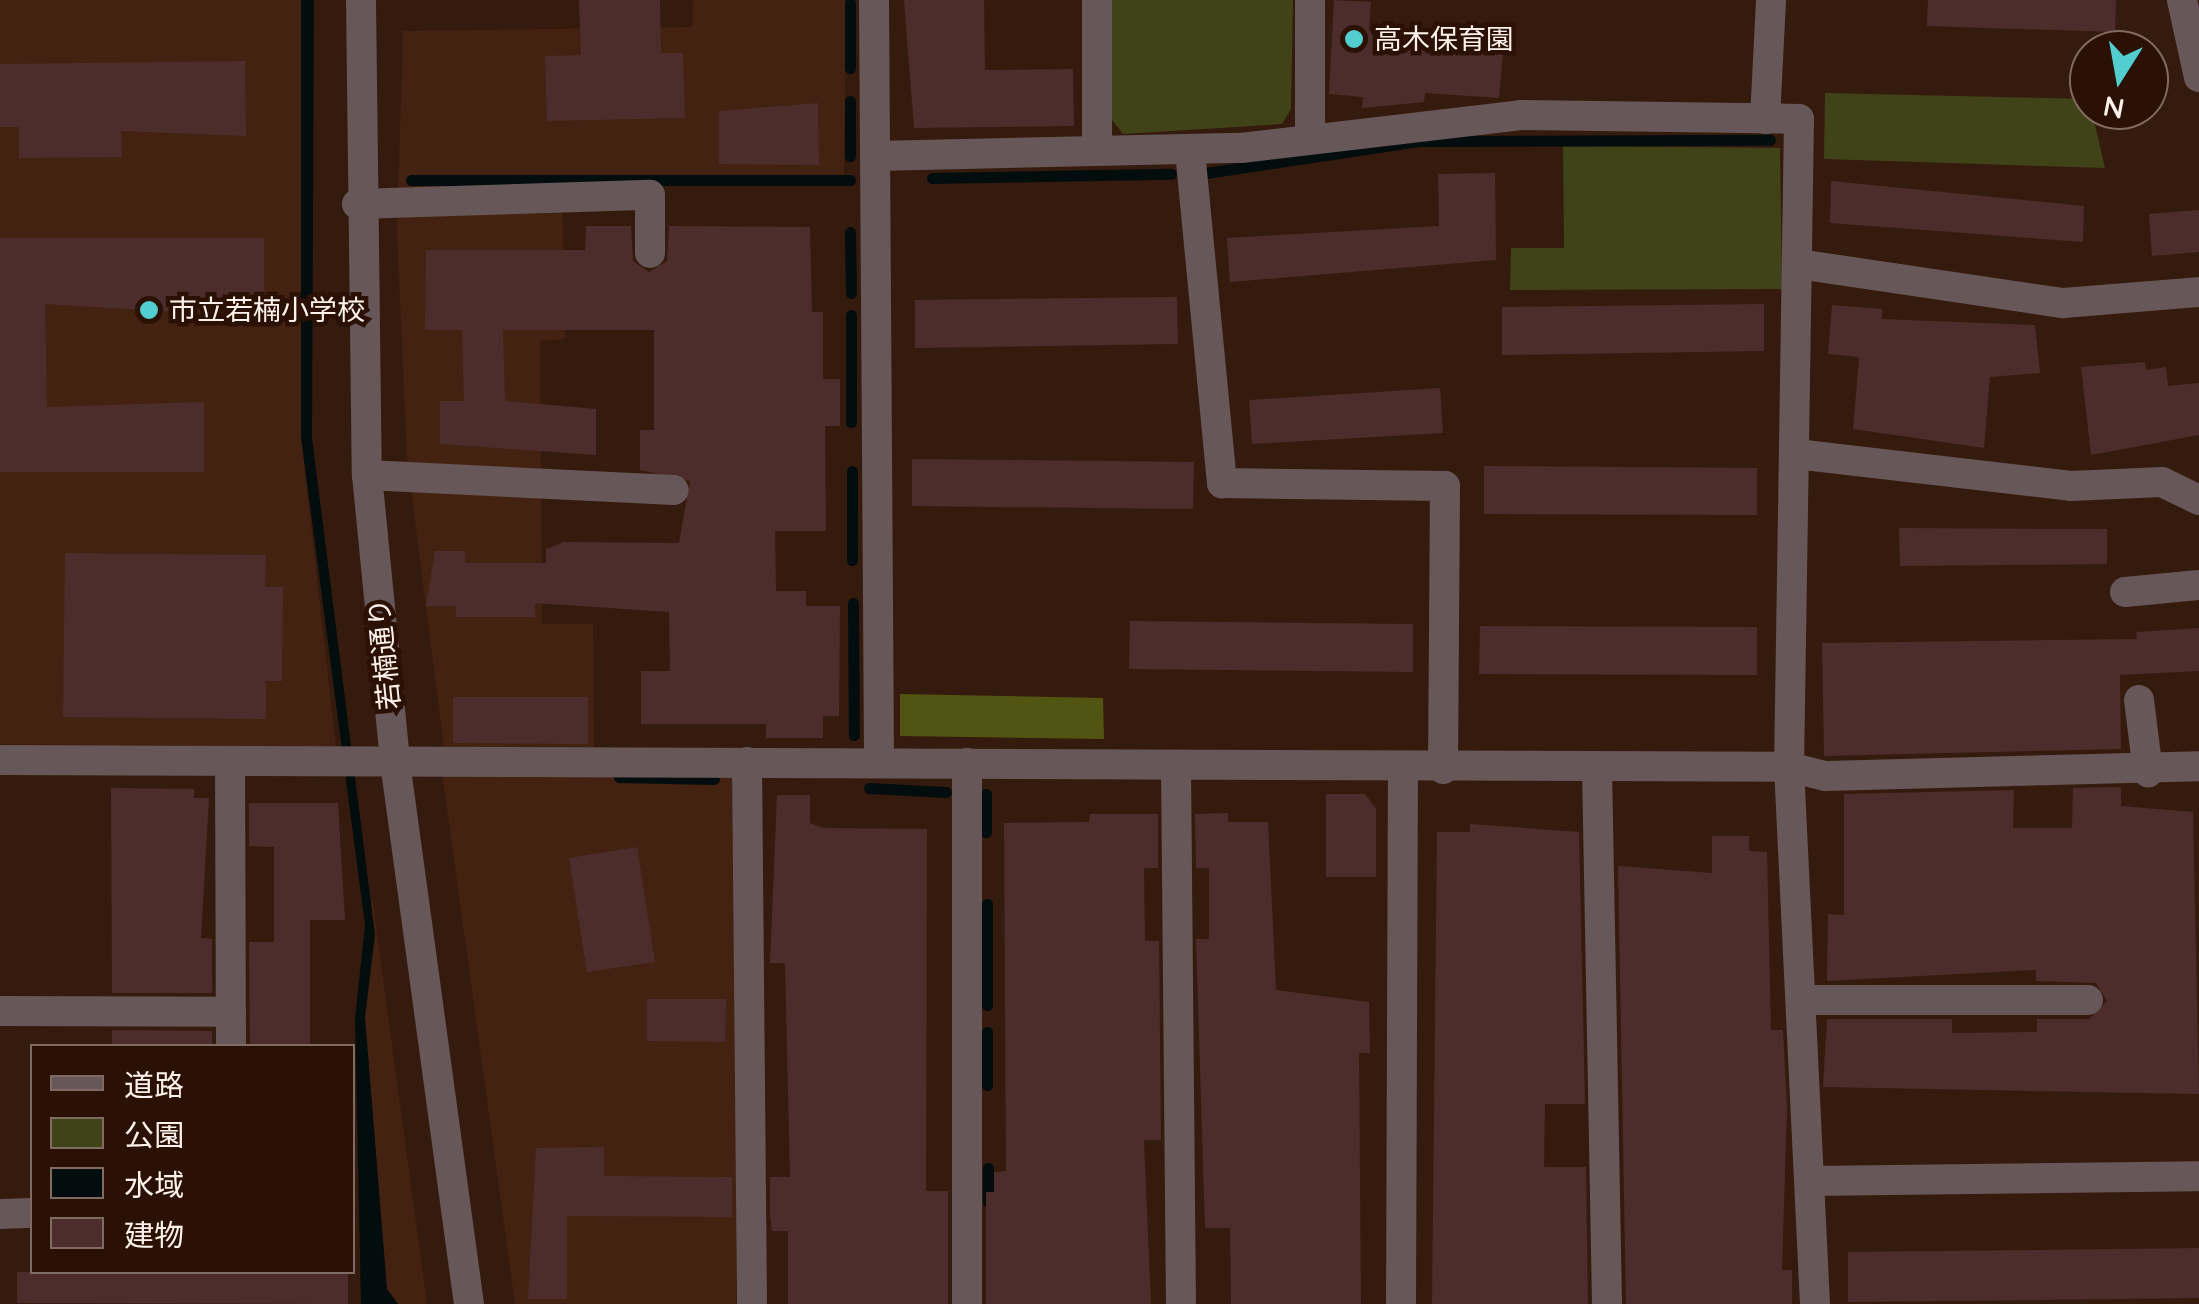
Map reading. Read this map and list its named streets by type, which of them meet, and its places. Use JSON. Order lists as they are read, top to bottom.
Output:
{
  "streets": {
    "street": ["若楠通り"]
  },
  "places": ["高木保育園", "市立若楠小学校"],
  "legend": [
    "道路",
    "公園",
    "水域",
    "建物"
  ],
  "north": "bottom"
}
